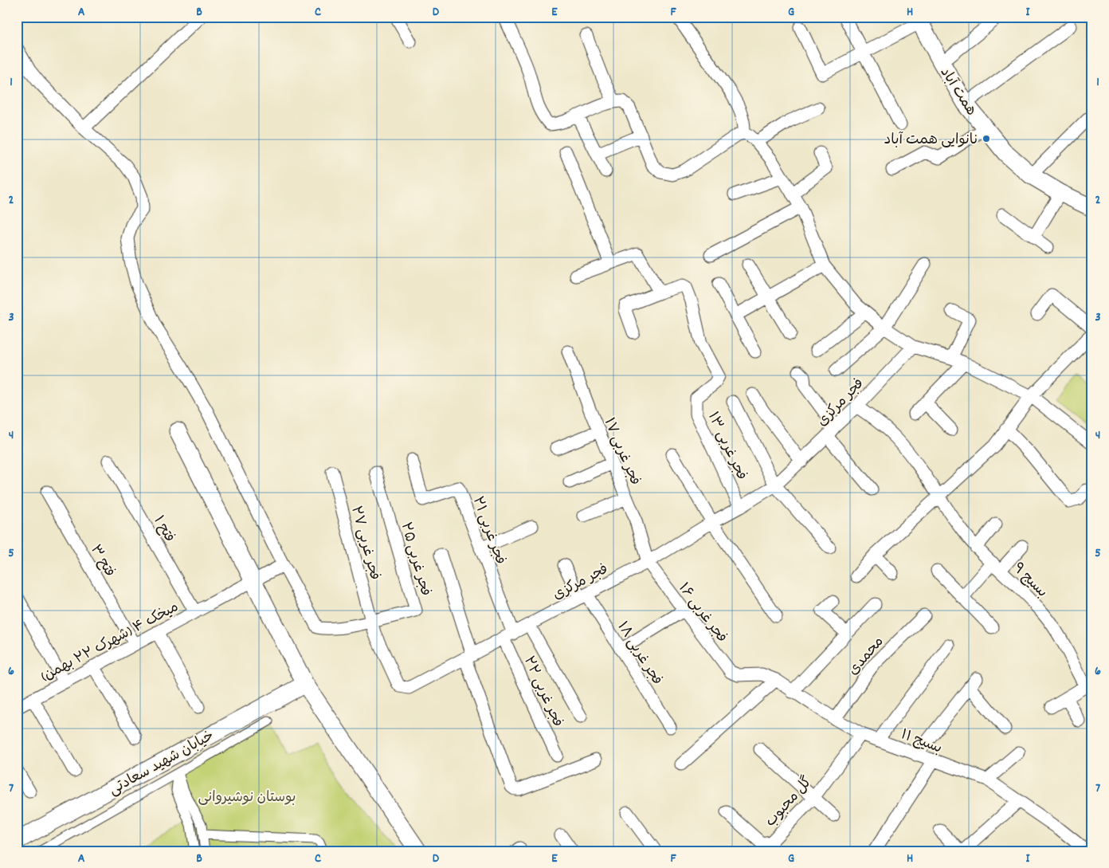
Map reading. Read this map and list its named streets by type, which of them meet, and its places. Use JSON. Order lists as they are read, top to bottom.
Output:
{
  "streets": {
    "main road": ["همت آباد", "خیابان شهید سعادتی"],
    "street": [
      "فجر مرکزی",
      "فجر غربی ۱۳",
      "فجر غربی ۱۷",
      "فتح ۱",
      "فجر غربی ۲۱",
      "فجر غربی ۲۷",
      "فجر غربی ۲۵",
      "فتح ۳",
      "بسیج ۹",
      "فجر غربی ۱۶",
      "(شهرک ۲۲ بهمن) میخک ۴",
      "فجر غربی ۱۸",
      "محمدی",
      "فجر غربی ۲۲",
      "بسیج ۱۱",
      "گل محبوب"
    ]
  },
  "crossings": [
    ["فجر مرکزی", "فجر غربی ۱۳"],
    ["فجر مرکزی", "فجر غربی ۱۷"],
    ["فجر مرکزی", "فجر غربی ۲۱"],
    ["فجر مرکزی", "فجر غربی ۲۷"],
    ["فجر مرکزی", "فجر غربی ۲۵"],
    ["فجر مرکزی", "بسیج ۹"],
    ["فجر مرکزی", "فجر غربی ۱۶"],
    ["فجر مرکزی", "فجر غربی ۱۸"],
    ["فجر مرکزی", "فجر غربی ۲۲"],
    ["فجر غربی ۱۷", "فجر غربی ۱۶"],
    ["فتح ۱", "(شهرک ۲۲ بهمن) میخک ۴"],
    ["فجر غربی ۲۱", "فجر غربی ۲۲"],
    ["فجر غربی ۲۷", "فجر غربی ۲۵"],
    ["فتح ۳", "(شهرک ۲۲ بهمن) میخک ۴"],
    ["فجر غربی ۱۶", "بسیج ۱۱"],
    ["محمدی", "بسیج ۱۱"],
    ["بسیج ۱۱", "گل محبوب"]
  ],
  "parks": ["بوستان نوشیروانی"],
  "places": ["نانوایی همت آباد"],
  "grid": {
    "columns": [
      "A",
      "B",
      "C",
      "D",
      "E",
      "F",
      "G",
      "H",
      "I"
    ],
    "rows": [
      "1",
      "2",
      "3",
      "4",
      "5",
      "6",
      "7"
    ]
  }
}
